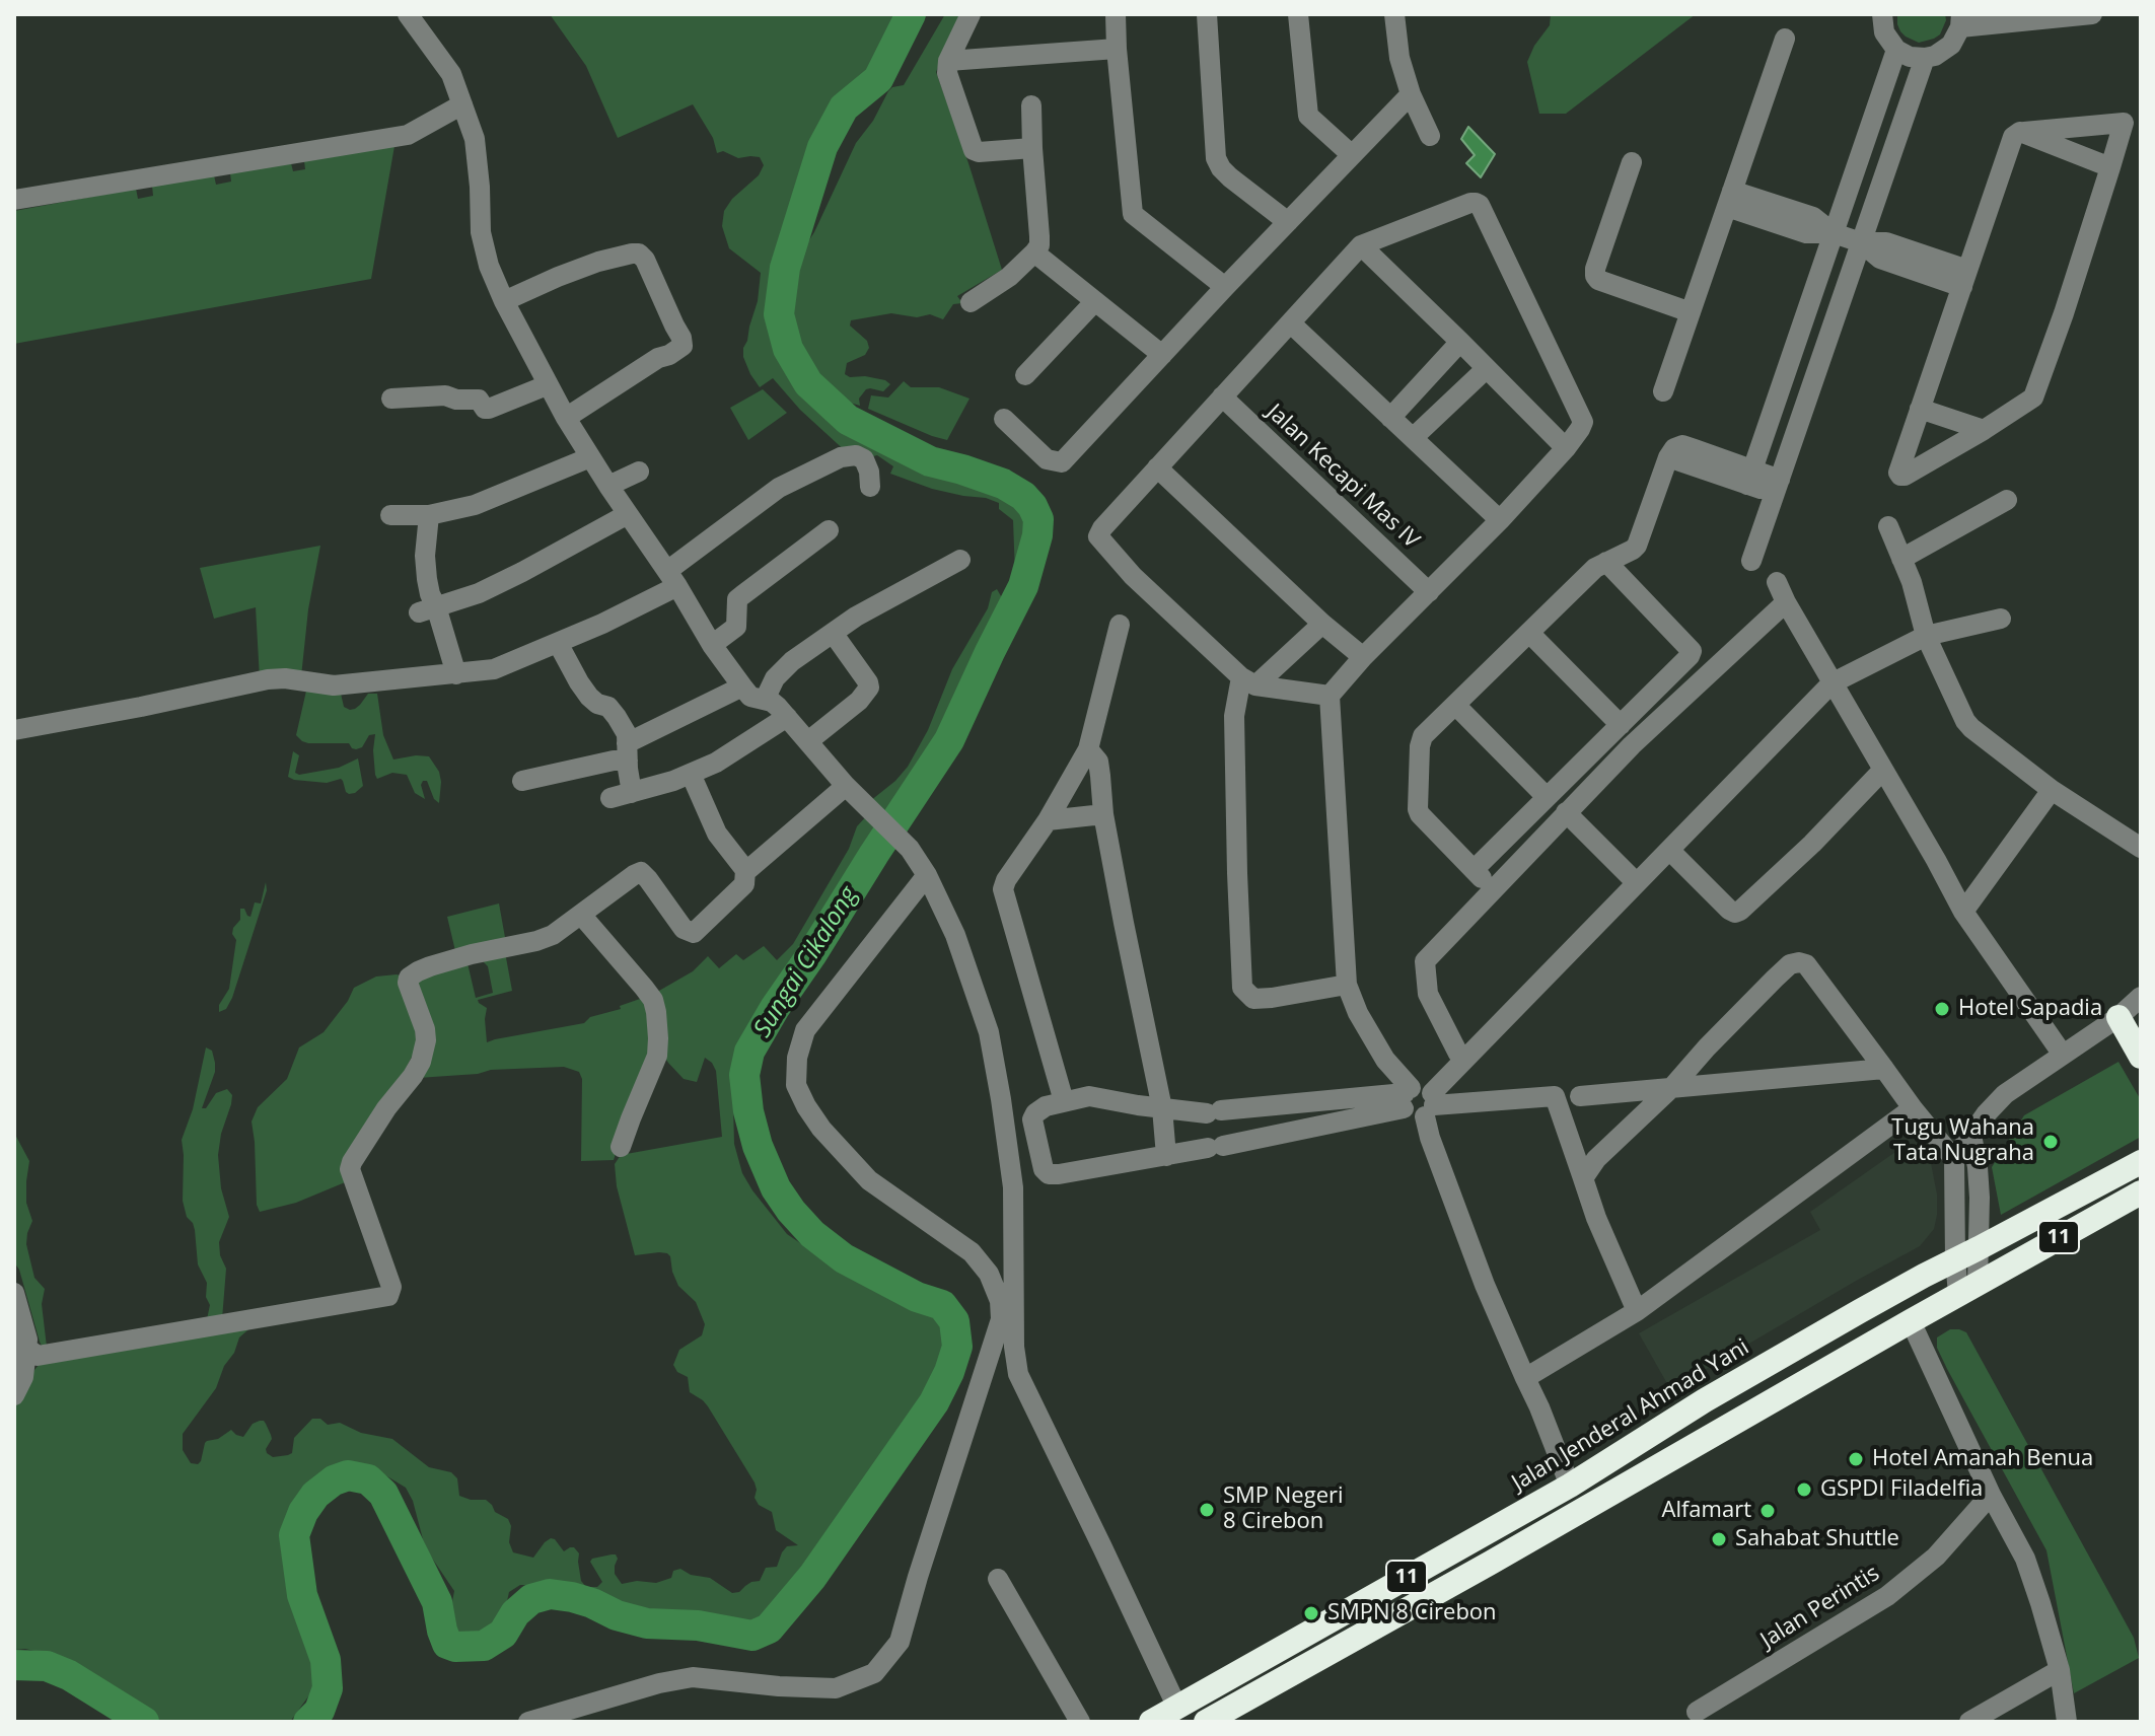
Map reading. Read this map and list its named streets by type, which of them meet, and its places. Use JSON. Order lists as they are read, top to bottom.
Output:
{
  "streets": {
    "highway": ["11", "Jalan Jenderal Ahmad Yani"],
    "street": ["Jalan Kecapi Mas IV", "Jalan Perintis"]
  },
  "water": ["Sungai Cikalong"],
  "places": [
    "Hotel Sapadia",
    "Tugu Wahana Tata Nugraha",
    "Hotel Amanah Benua",
    "GSPDI Filadelfia",
    "SMP Negeri 8 Cirebon",
    "Alfamart",
    "Sahabat Shuttle",
    "SMPN 8 Cirebon"
  ]
}
